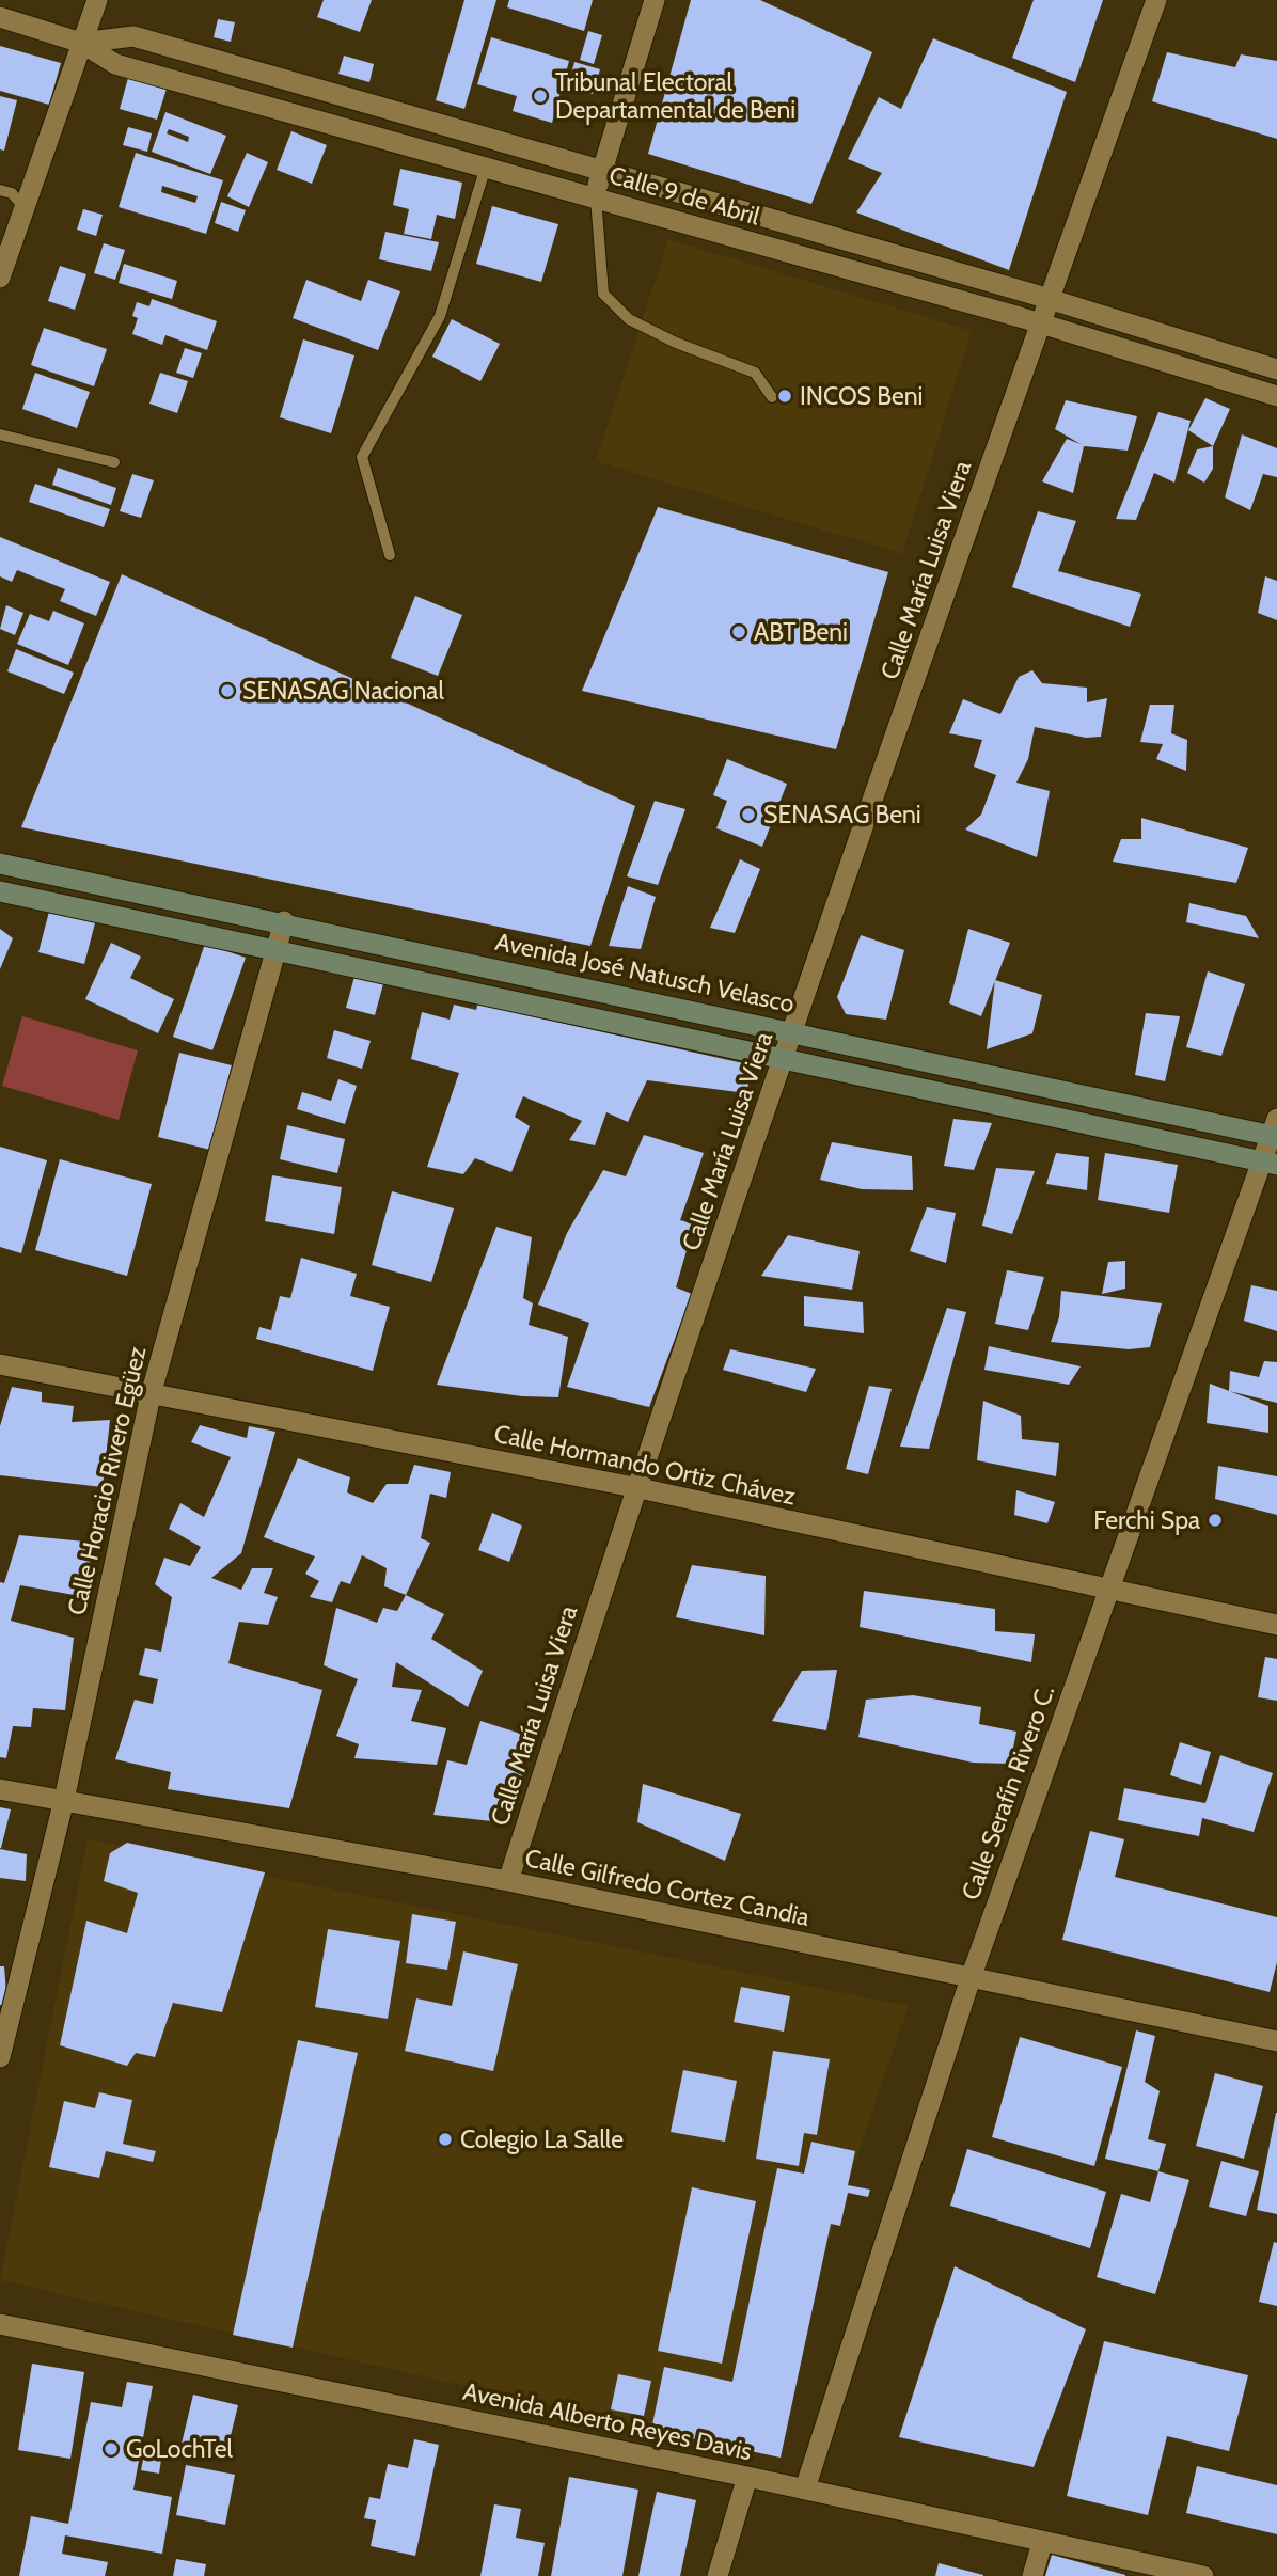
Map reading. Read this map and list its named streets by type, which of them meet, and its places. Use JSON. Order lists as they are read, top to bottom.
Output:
{
  "streets": {
    "main road": ["Avenida José Natusch Velasco"],
    "street": [
      "Calle 9 de Abril",
      "Calle María Luisa Viera",
      "Calle Hormando Ortiz Chávez",
      "Calle Horacio Rivero Egüez",
      "Calle Serafín Rivero C.",
      "Calle Gilfredo Cortez Candia",
      "Avenida Alberto Reyes Davis"
    ]
  },
  "crossings": [
    ["Calle 9 de Abril", "Calle María Luisa Viera"],
    ["Calle María Luisa Viera", "Avenida José Natusch Velasco"],
    ["Calle María Luisa Viera", "Calle Hormando Ortiz Chávez"],
    ["Calle María Luisa Viera", "Calle Gilfredo Cortez Candia"],
    ["Avenida José Natusch Velasco", "Calle Horacio Rivero Egüez"],
    ["Avenida José Natusch Velasco", "Calle Serafín Rivero C."],
    ["Calle Hormando Ortiz Chávez", "Calle Horacio Rivero Egüez"],
    ["Calle Hormando Ortiz Chávez", "Calle Serafín Rivero C."],
    ["Calle Horacio Rivero Egüez", "Calle Gilfredo Cortez Candia"],
    ["Calle Serafín Rivero C.", "Calle Gilfredo Cortez Candia"],
    ["Calle Serafín Rivero C.", "Avenida Alberto Reyes Davis"]
  ],
  "places": [
    "Tribunal Electoral Departamental de Beni",
    "INCOS Beni",
    "ABT Beni",
    "SENASAG Nacional",
    "SENASAG Beni",
    "Ferchi Spa",
    "Colegio La Salle",
    "GoLochTel"
  ]
}
